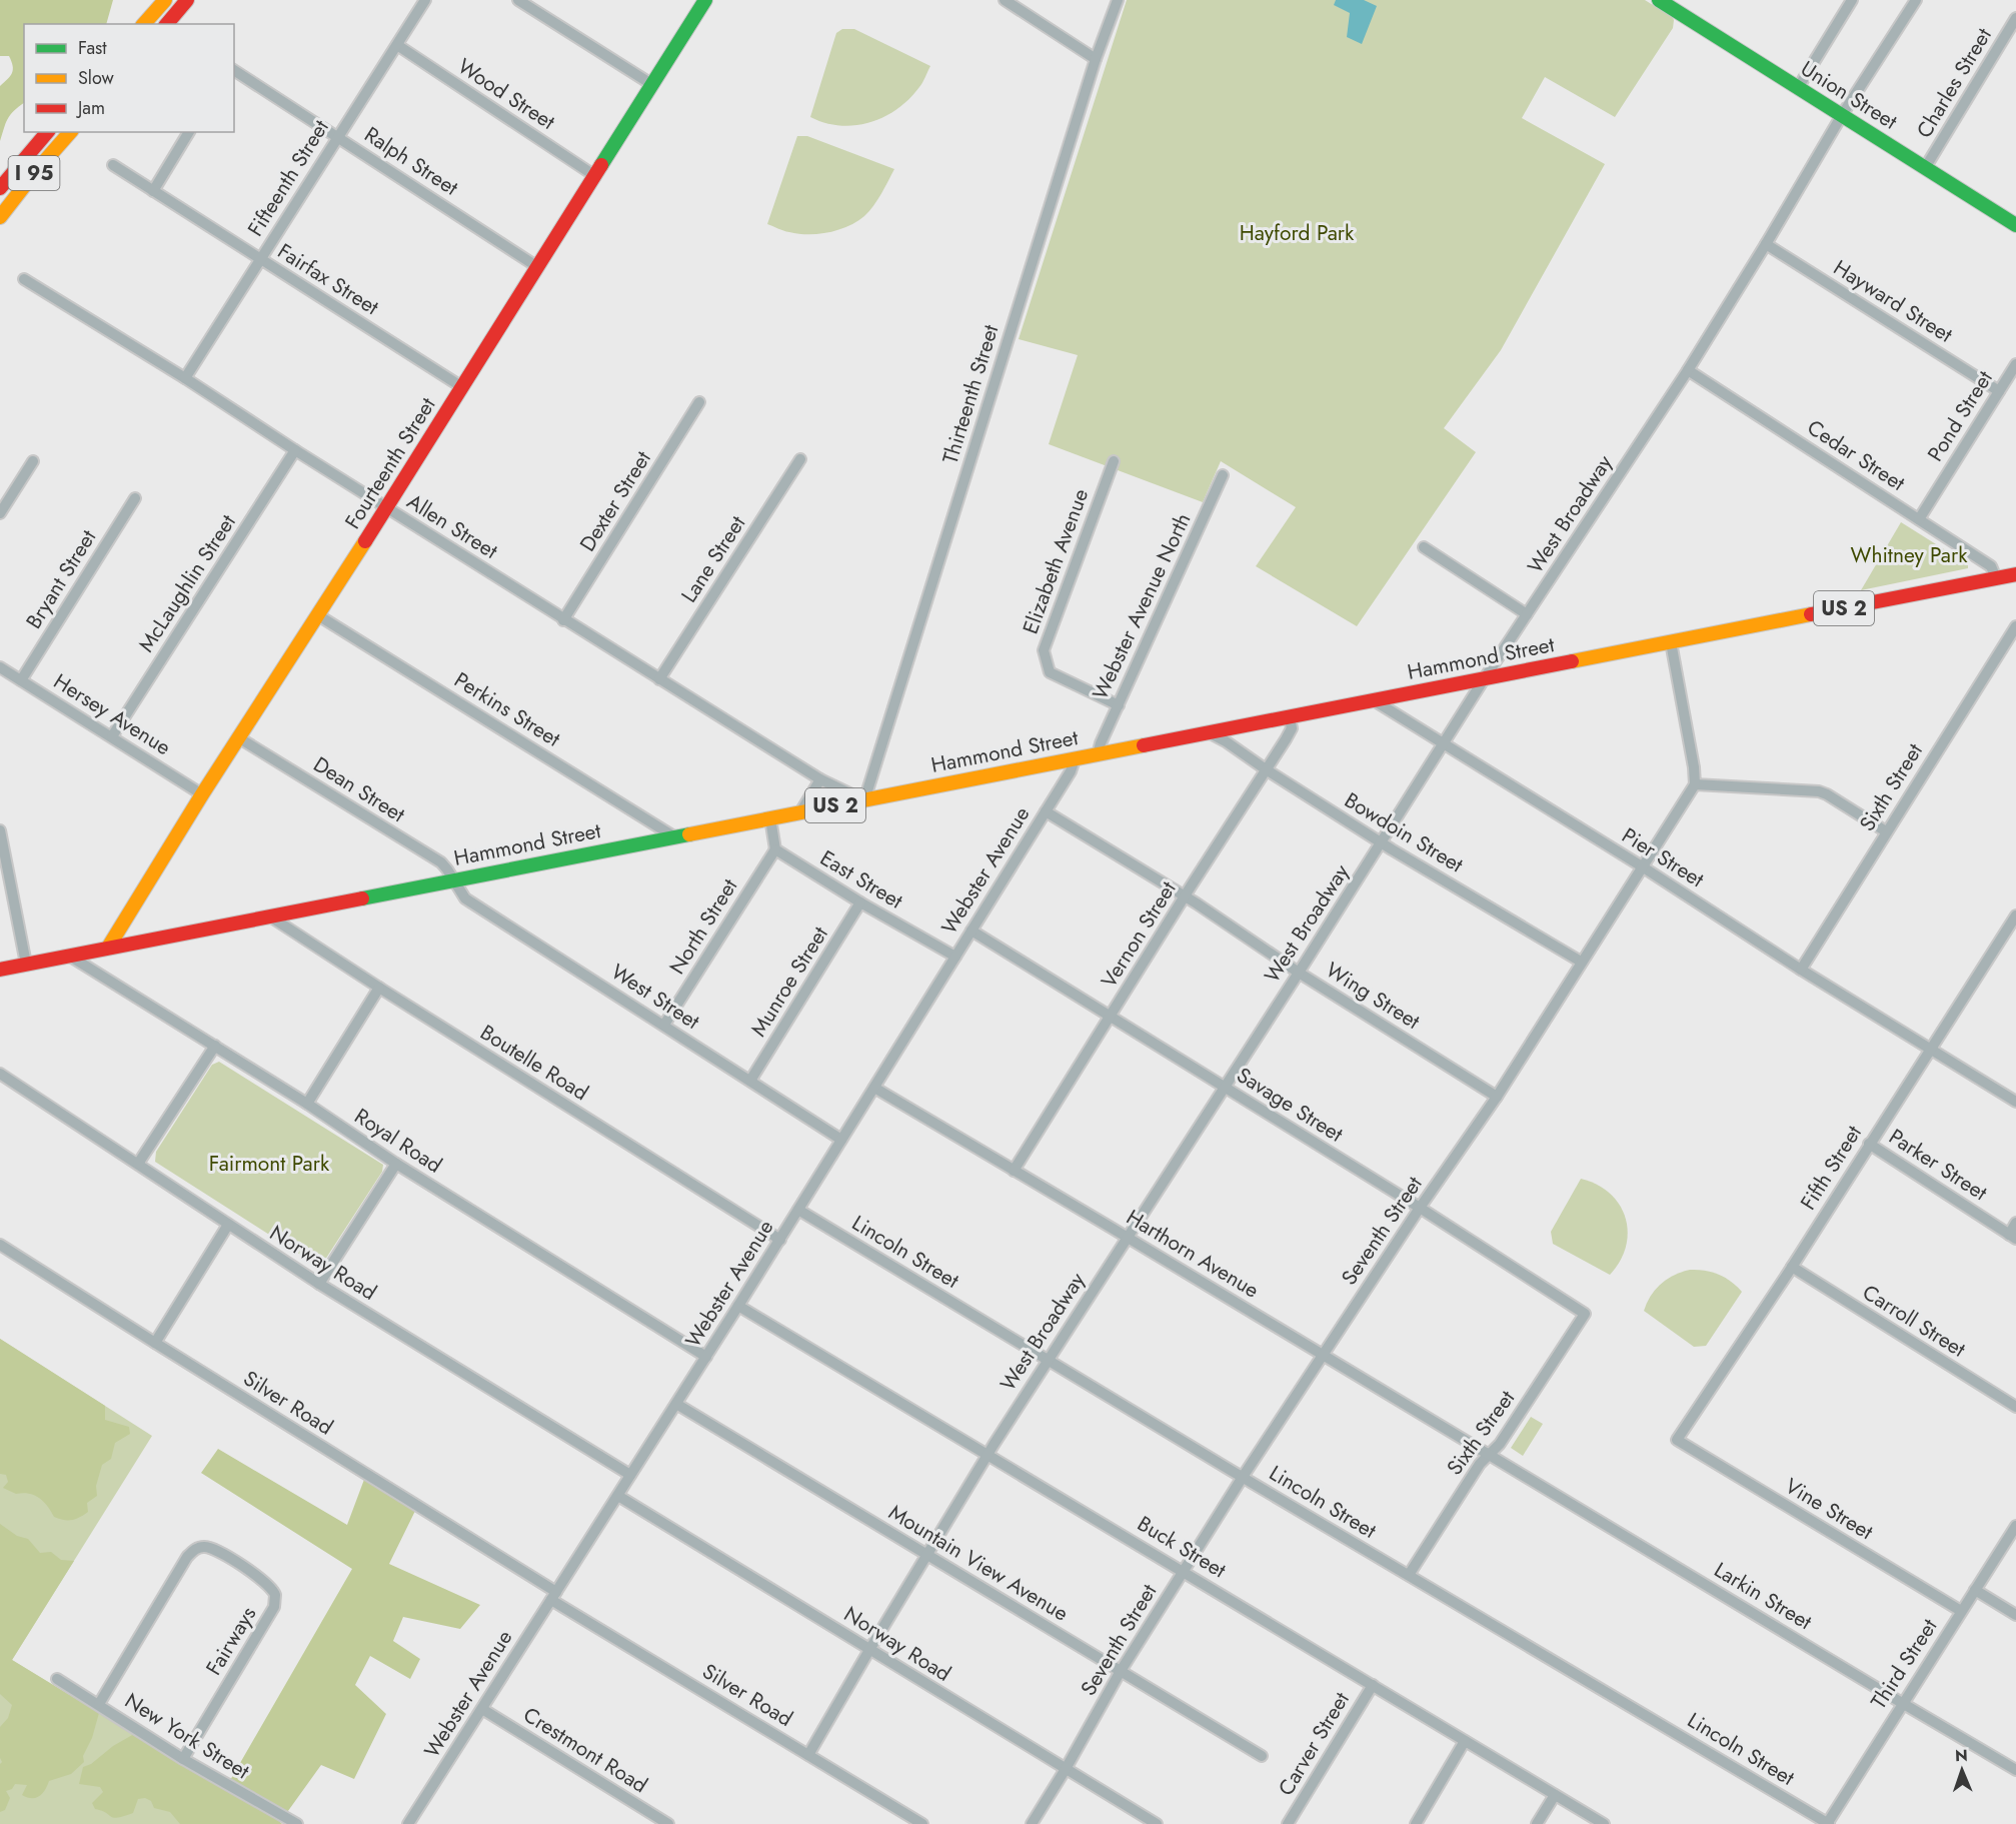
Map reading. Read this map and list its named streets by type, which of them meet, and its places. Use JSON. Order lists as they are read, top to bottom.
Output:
{
  "streets": {
    "main road": [
      "Union Street",
      "I 95",
      "Fourteenth Street",
      "US 2",
      "Hammond Street"
    ],
    "street": [
      "Charles Street",
      "Wood Street",
      "Ralph Street",
      "Fifteenth Street",
      "Fairfax Street",
      "Hayward Street",
      "Thirteenth Street",
      "Pond Street",
      "Cedar Street",
      "Dexter Street",
      "West Broadway",
      "Allen Street",
      "Lane Street",
      "Elizabeth Avenue",
      "Bryant Street",
      "McLaughlin Street",
      "Webster Avenue North",
      "Perkins Street",
      "Hersey Avenue",
      "Sixth Street",
      "Dean Street",
      "Bowdoin Street",
      "Pier Street",
      "Webster Avenue",
      "East Street",
      "North Street",
      "Vernon Street",
      "Munroe Street",
      "Wing Street",
      "West Street",
      "Boutelle Road",
      "Savage Street",
      "Royal Road",
      "Parker Street",
      "Fifth Street",
      "Seventh Street",
      "Lincoln Street",
      "Harthorn Avenue",
      "Norway Road",
      "Carroll Street",
      "Silver Road",
      "Vine Street",
      "Buck Street",
      "Mountain View Avenue",
      "Larkin Street",
      "Fairways",
      "Third Street",
      "New York Street",
      "Carver Street",
      "Crestmont Road"
    ]
  },
  "crossings": [
    ["Charles Street", "Union Street"],
    ["Wood Street", "Fifteenth Street"],
    ["Wood Street", "Fourteenth Street"],
    ["Union Street", "West Broadway"],
    ["Ralph Street", "Fifteenth Street"],
    ["Ralph Street", "Fourteenth Street"],
    ["Fifteenth Street", "Fairfax Street"],
    ["Fifteenth Street", "Allen Street"],
    ["Fairfax Street", "Fourteenth Street"],
    ["Hayward Street", "Pond Street"],
    ["Hayward Street", "West Broadway"],
    ["Thirteenth Street", "Allen Street"],
    ["Thirteenth Street", "Hammond Street"],
    ["Pond Street", "Cedar Street"],
    ["Cedar Street", "West Broadway"],
    ["Cedar Street", "Hammond Street"],
    ["Fourteenth Street", "Allen Street"],
    ["Fourteenth Street", "Hammond Street"],
    ["Fourteenth Street", "Perkins Street"],
    ["Fourteenth Street", "Hersey Avenue"],
    ["Fourteenth Street", "Dean Street"],
    ["Dexter Street", "Allen Street"],
    ["West Broadway", "Hammond Street"],
    ["West Broadway", "Bowdoin Street"],
    ["West Broadway", "Pier Street"],
    ["West Broadway", "Wing Street"],
    ["West Broadway", "Savage Street"],
    ["West Broadway", "Lincoln Street"],
    ["West Broadway", "Harthorn Avenue"],
    ["West Broadway", "Norway Road"],
    ["West Broadway", "Silver Road"],
    ["West Broadway", "Buck Street"],
    ["West Broadway", "Mountain View Avenue"],
    ["Allen Street", "Lane Street"],
    ["Allen Street", "McLaughlin Street"],
    ["Allen Street", "Hammond Street"],
    ["Elizabeth Avenue", "Webster Avenue North"],
    ["Bryant Street", "Hersey Avenue"],
    ["McLaughlin Street", "Hersey Avenue"],
    ["Webster Avenue North", "Hammond Street"],
    ["Hammond Street", "Perkins Street"],
    ["Hammond Street", "Dean Street"],
    ["Hammond Street", "Bowdoin Street"],
    ["Hammond Street", "Pier Street"],
    ["Hammond Street", "Webster Avenue"],
    ["Hammond Street", "Vernon Street"],
    ["Hammond Street", "West Street"],
    ["Hammond Street", "Boutelle Road"],
    ["Hammond Street", "Royal Road"],
    ["Sixth Street", "Pier Street"],
    ["Sixth Street", "Savage Street"],
    ["Sixth Street", "Lincoln Street"],
    ["Sixth Street", "Harthorn Avenue"],
    ["Sixth Street", "Larkin Street"],
    ["Dean Street", "West Street"],
    ["Bowdoin Street", "Vernon Street"],
    ["Bowdoin Street", "Seventh Street"],
    ["Pier Street", "Fifth Street"],
    ["Pier Street", "Seventh Street"],
    ["Webster Avenue", "East Street"],
    ["Webster Avenue", "Wing Street"],
    ["Webster Avenue", "West Street"],
    ["Webster Avenue", "Boutelle Road"],
    ["Webster Avenue", "Savage Street"],
    ["Webster Avenue", "Royal Road"],
    ["Webster Avenue", "Lincoln Street"],
    ["Webster Avenue", "Harthorn Avenue"],
    ["Webster Avenue", "Norway Road"],
    ["Webster Avenue", "Silver Road"],
    ["Webster Avenue", "Buck Street"],
    ["Webster Avenue", "Mountain View Avenue"],
    ["Webster Avenue", "Crestmont Road"],
    ["East Street", "North Street"],
    ["East Street", "Munroe Street"],
    ["North Street", "West Street"],
    ["Vernon Street", "Wing Street"],
    ["Vernon Street", "Savage Street"],
    ["Vernon Street", "Harthorn Avenue"],
    ["Munroe Street", "West Street"],
    ["Wing Street", "Seventh Street"],
    ["Savage Street", "Seventh Street"],
    ["Parker Street", "Fifth Street"],
    ["Fifth Street", "Carroll Street"],
    ["Fifth Street", "Vine Street"],
    ["Seventh Street", "Lincoln Street"],
    ["Seventh Street", "Harthorn Avenue"],
    ["Seventh Street", "Norway Road"],
    ["Seventh Street", "Buck Street"],
    ["Seventh Street", "Mountain View Avenue"],
    ["Lincoln Street", "Third Street"],
    ["Harthorn Avenue", "Larkin Street"],
    ["Vine Street", "Third Street"],
    ["Buck Street", "Carver Street"],
    ["Larkin Street", "Third Street"],
    ["Fairways", "New York Street"]
  ],
  "parks": ["Hayford Park", "Whitney Park", "Fairmont Park"],
  "legend": ["Fast", "Slow", "Jam"],
  "north": "top"
}
